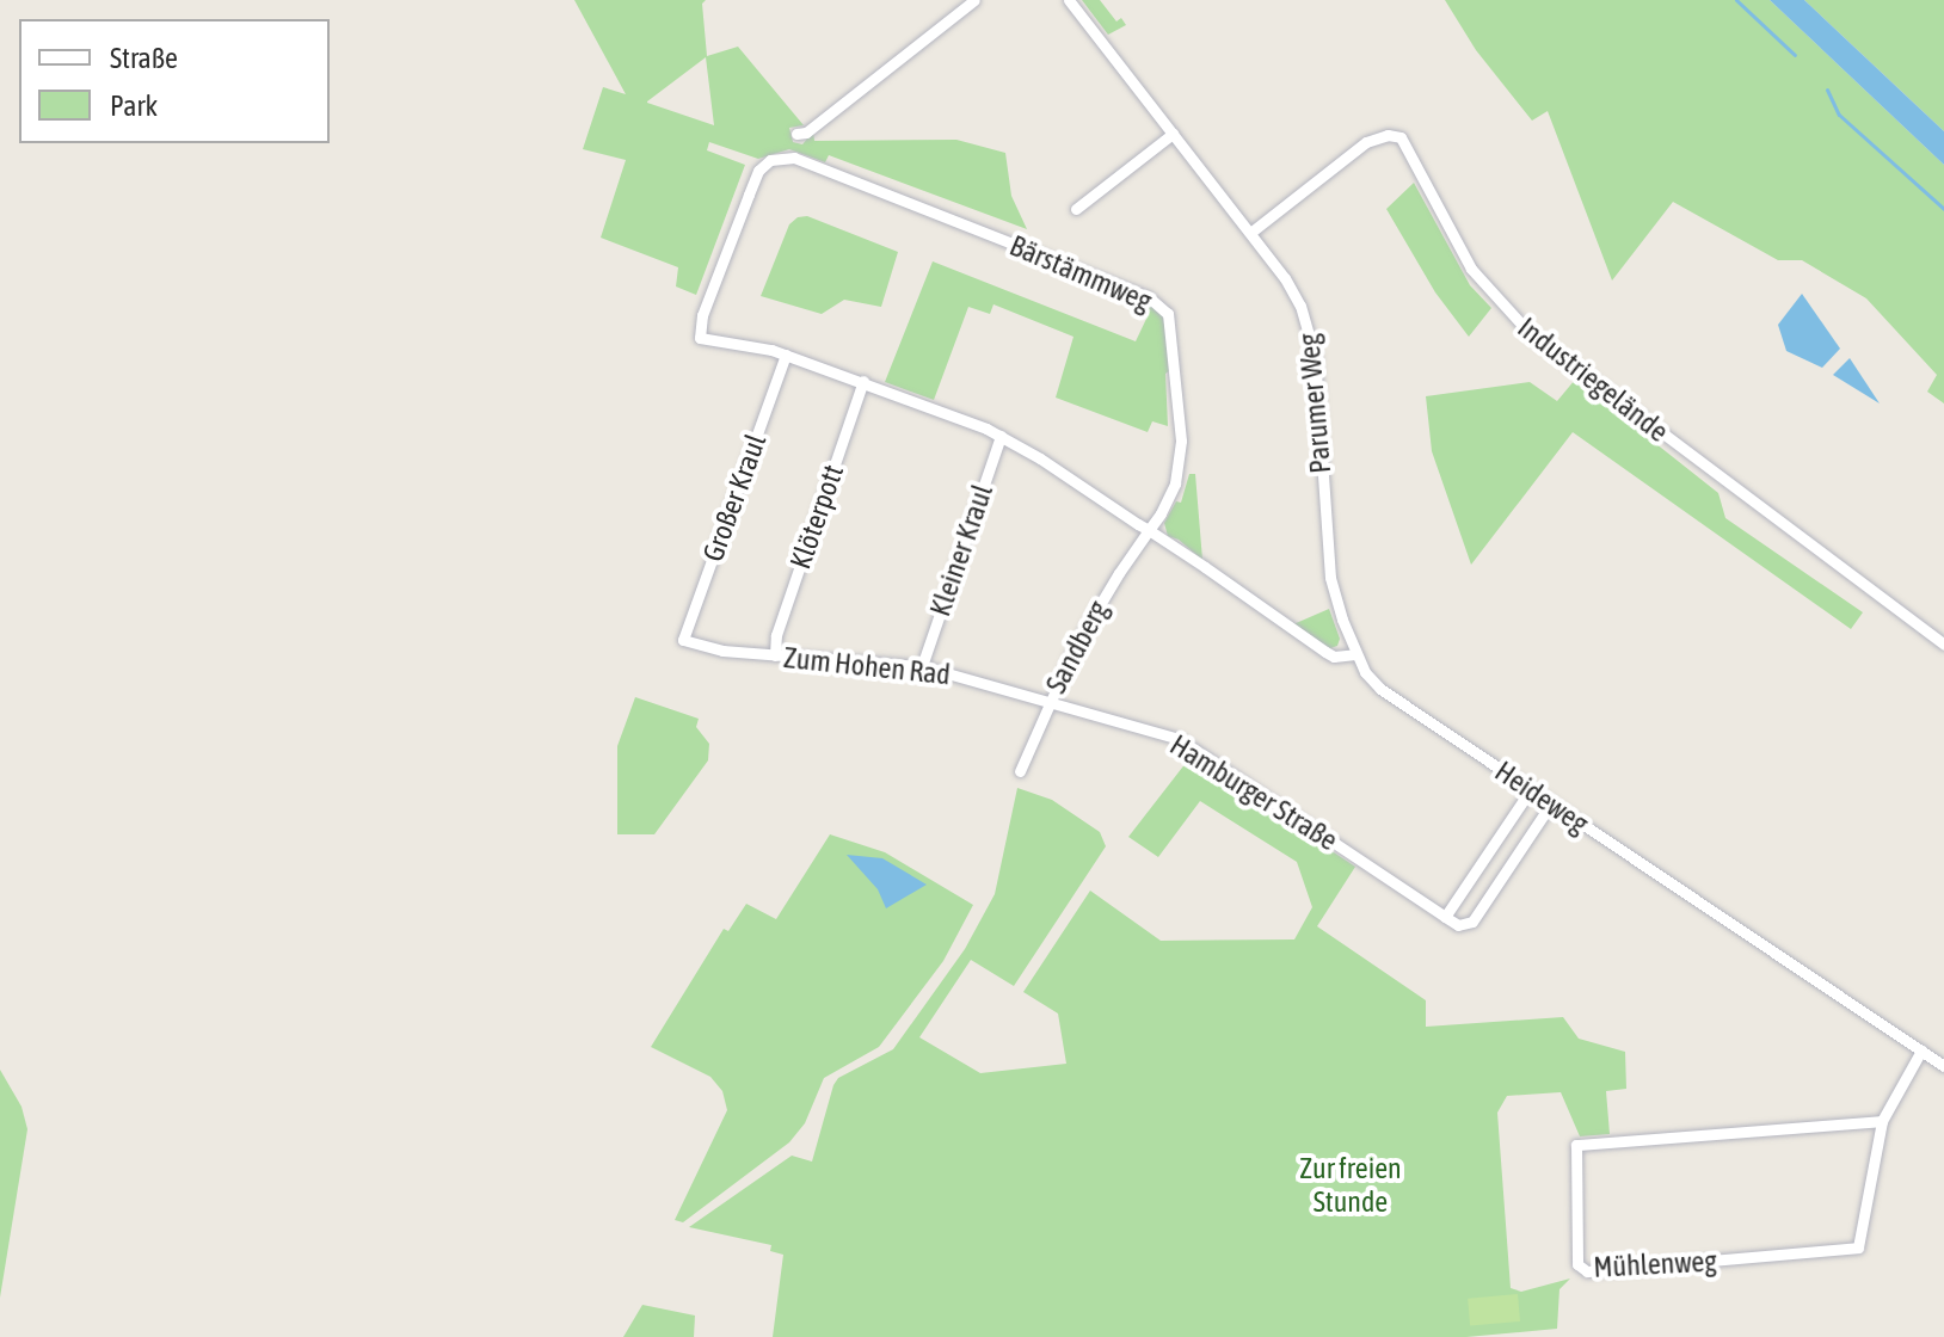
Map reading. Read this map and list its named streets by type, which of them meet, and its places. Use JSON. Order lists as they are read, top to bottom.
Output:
{
  "streets": {
    "street": [
      "Bärstämmweg",
      "Industriegelände",
      "Parumer Weg",
      "Großer Kraul",
      "Klöterpott",
      "Kleiner Kraul",
      "Sandberg",
      "Zum Hohen Rad",
      "Hamburger Straße",
      "Heideweg",
      "Mühlenweg"
    ]
  },
  "crossings": [
    ["Bärstämmweg", "Großer Kraul"],
    ["Bärstämmweg", "Klöterpott"],
    ["Bärstämmweg", "Kleiner Kraul"],
    ["Bärstämmweg", "Sandberg"],
    ["Industriegelände", "Parumer Weg"],
    ["Parumer Weg", "Heideweg"],
    ["Großer Kraul", "Zum Hohen Rad"],
    ["Klöterpott", "Zum Hohen Rad"],
    ["Kleiner Kraul", "Zum Hohen Rad"],
    ["Sandberg", "Zum Hohen Rad"],
    ["Sandberg", "Hamburger Straße"],
    ["Zum Hohen Rad", "Hamburger Straße"],
    ["Heideweg", "Mühlenweg"]
  ],
  "parks": ["Zur freien Stunde"],
  "legend": ["Straße", "Park"]
}
